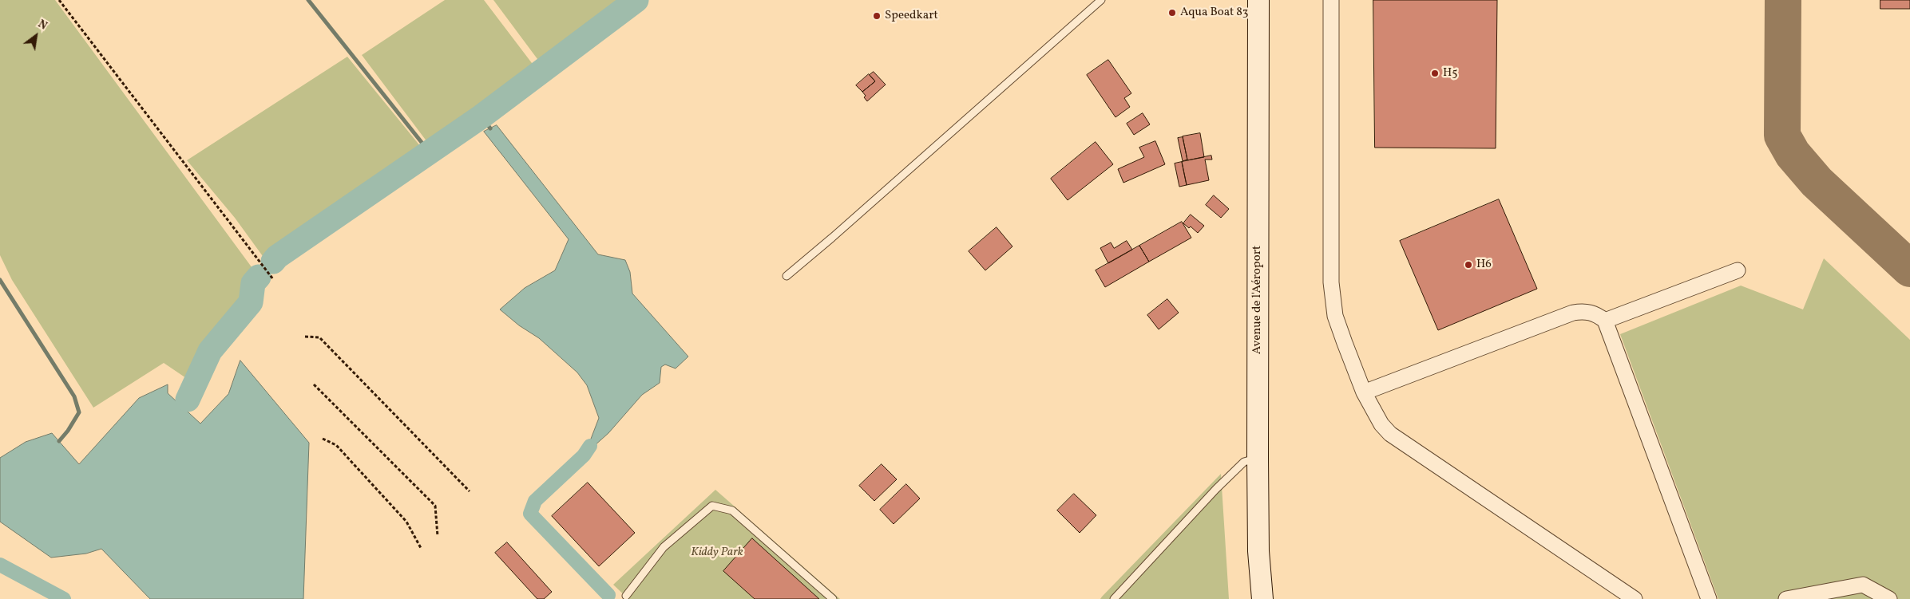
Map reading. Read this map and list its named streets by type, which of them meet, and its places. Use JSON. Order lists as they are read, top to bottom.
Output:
{
  "streets": {
    "main road": ["Avenue de l'Aéroport"]
  },
  "parks": ["Kiddy Park"],
  "places": [
    "Aqua Boat 83",
    "Speedkart",
    "H5",
    "H6"
  ],
  "north": "top right"
}
